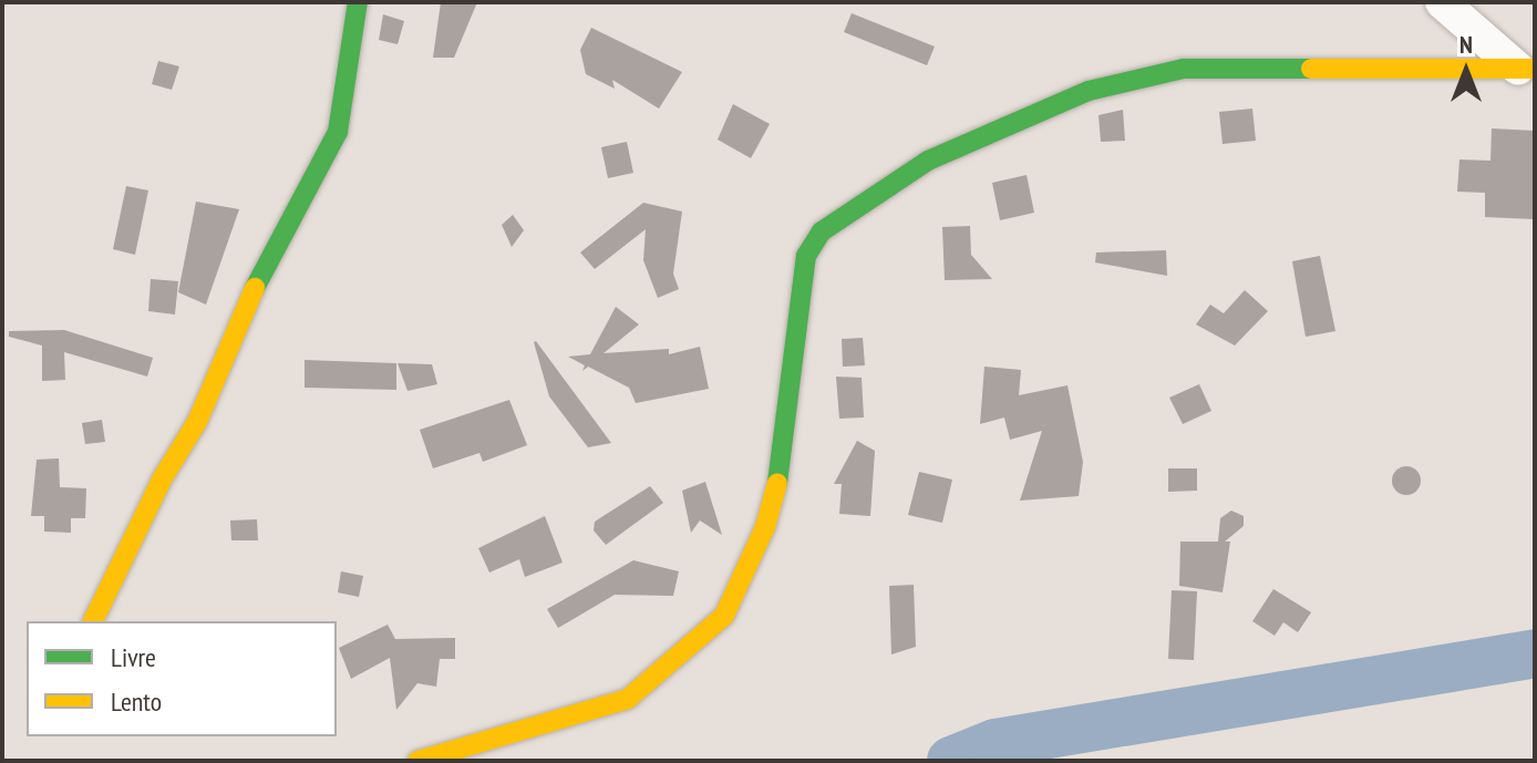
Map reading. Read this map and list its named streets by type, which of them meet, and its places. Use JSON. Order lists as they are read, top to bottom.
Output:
{
  "legend": ["Livre", "Lento"],
  "north": "top"
}
